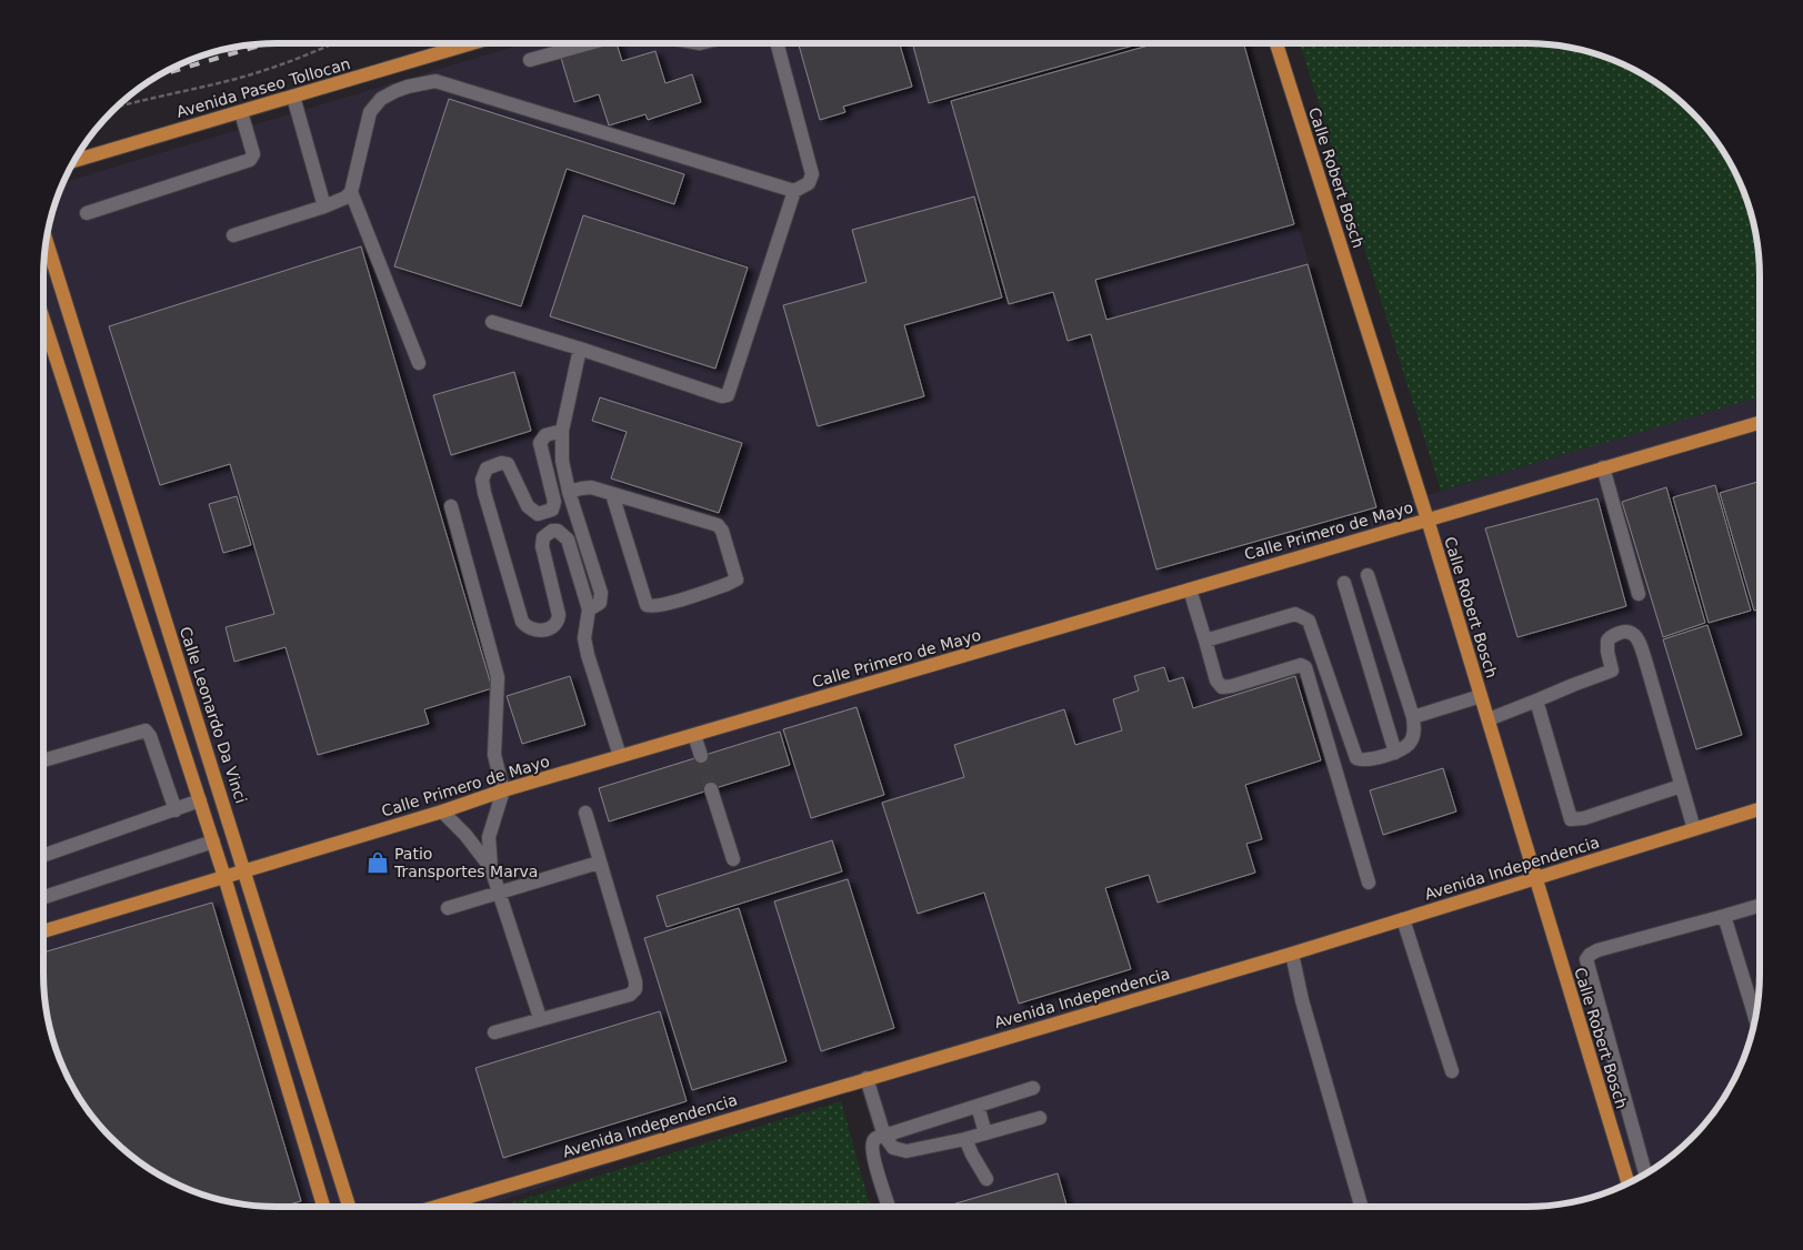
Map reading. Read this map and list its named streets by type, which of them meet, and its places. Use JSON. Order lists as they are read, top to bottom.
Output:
{
  "streets": {
    "main road": [
      "Avenida Paseo Tollocan",
      "Calle Robert Bosch",
      "Calle Primero de Mayo",
      "Calle Leonardo Da Vinci",
      "Avenida Independencia"
    ]
  },
  "crossings": [
    ["Calle Robert Bosch", "Calle Primero de Mayo"],
    ["Calle Robert Bosch", "Avenida Independencia"],
    ["Calle Primero de Mayo", "Calle Leonardo Da Vinci"]
  ],
  "places": {
    "shop": ["Patio Transportes Marva"]
  }
}
